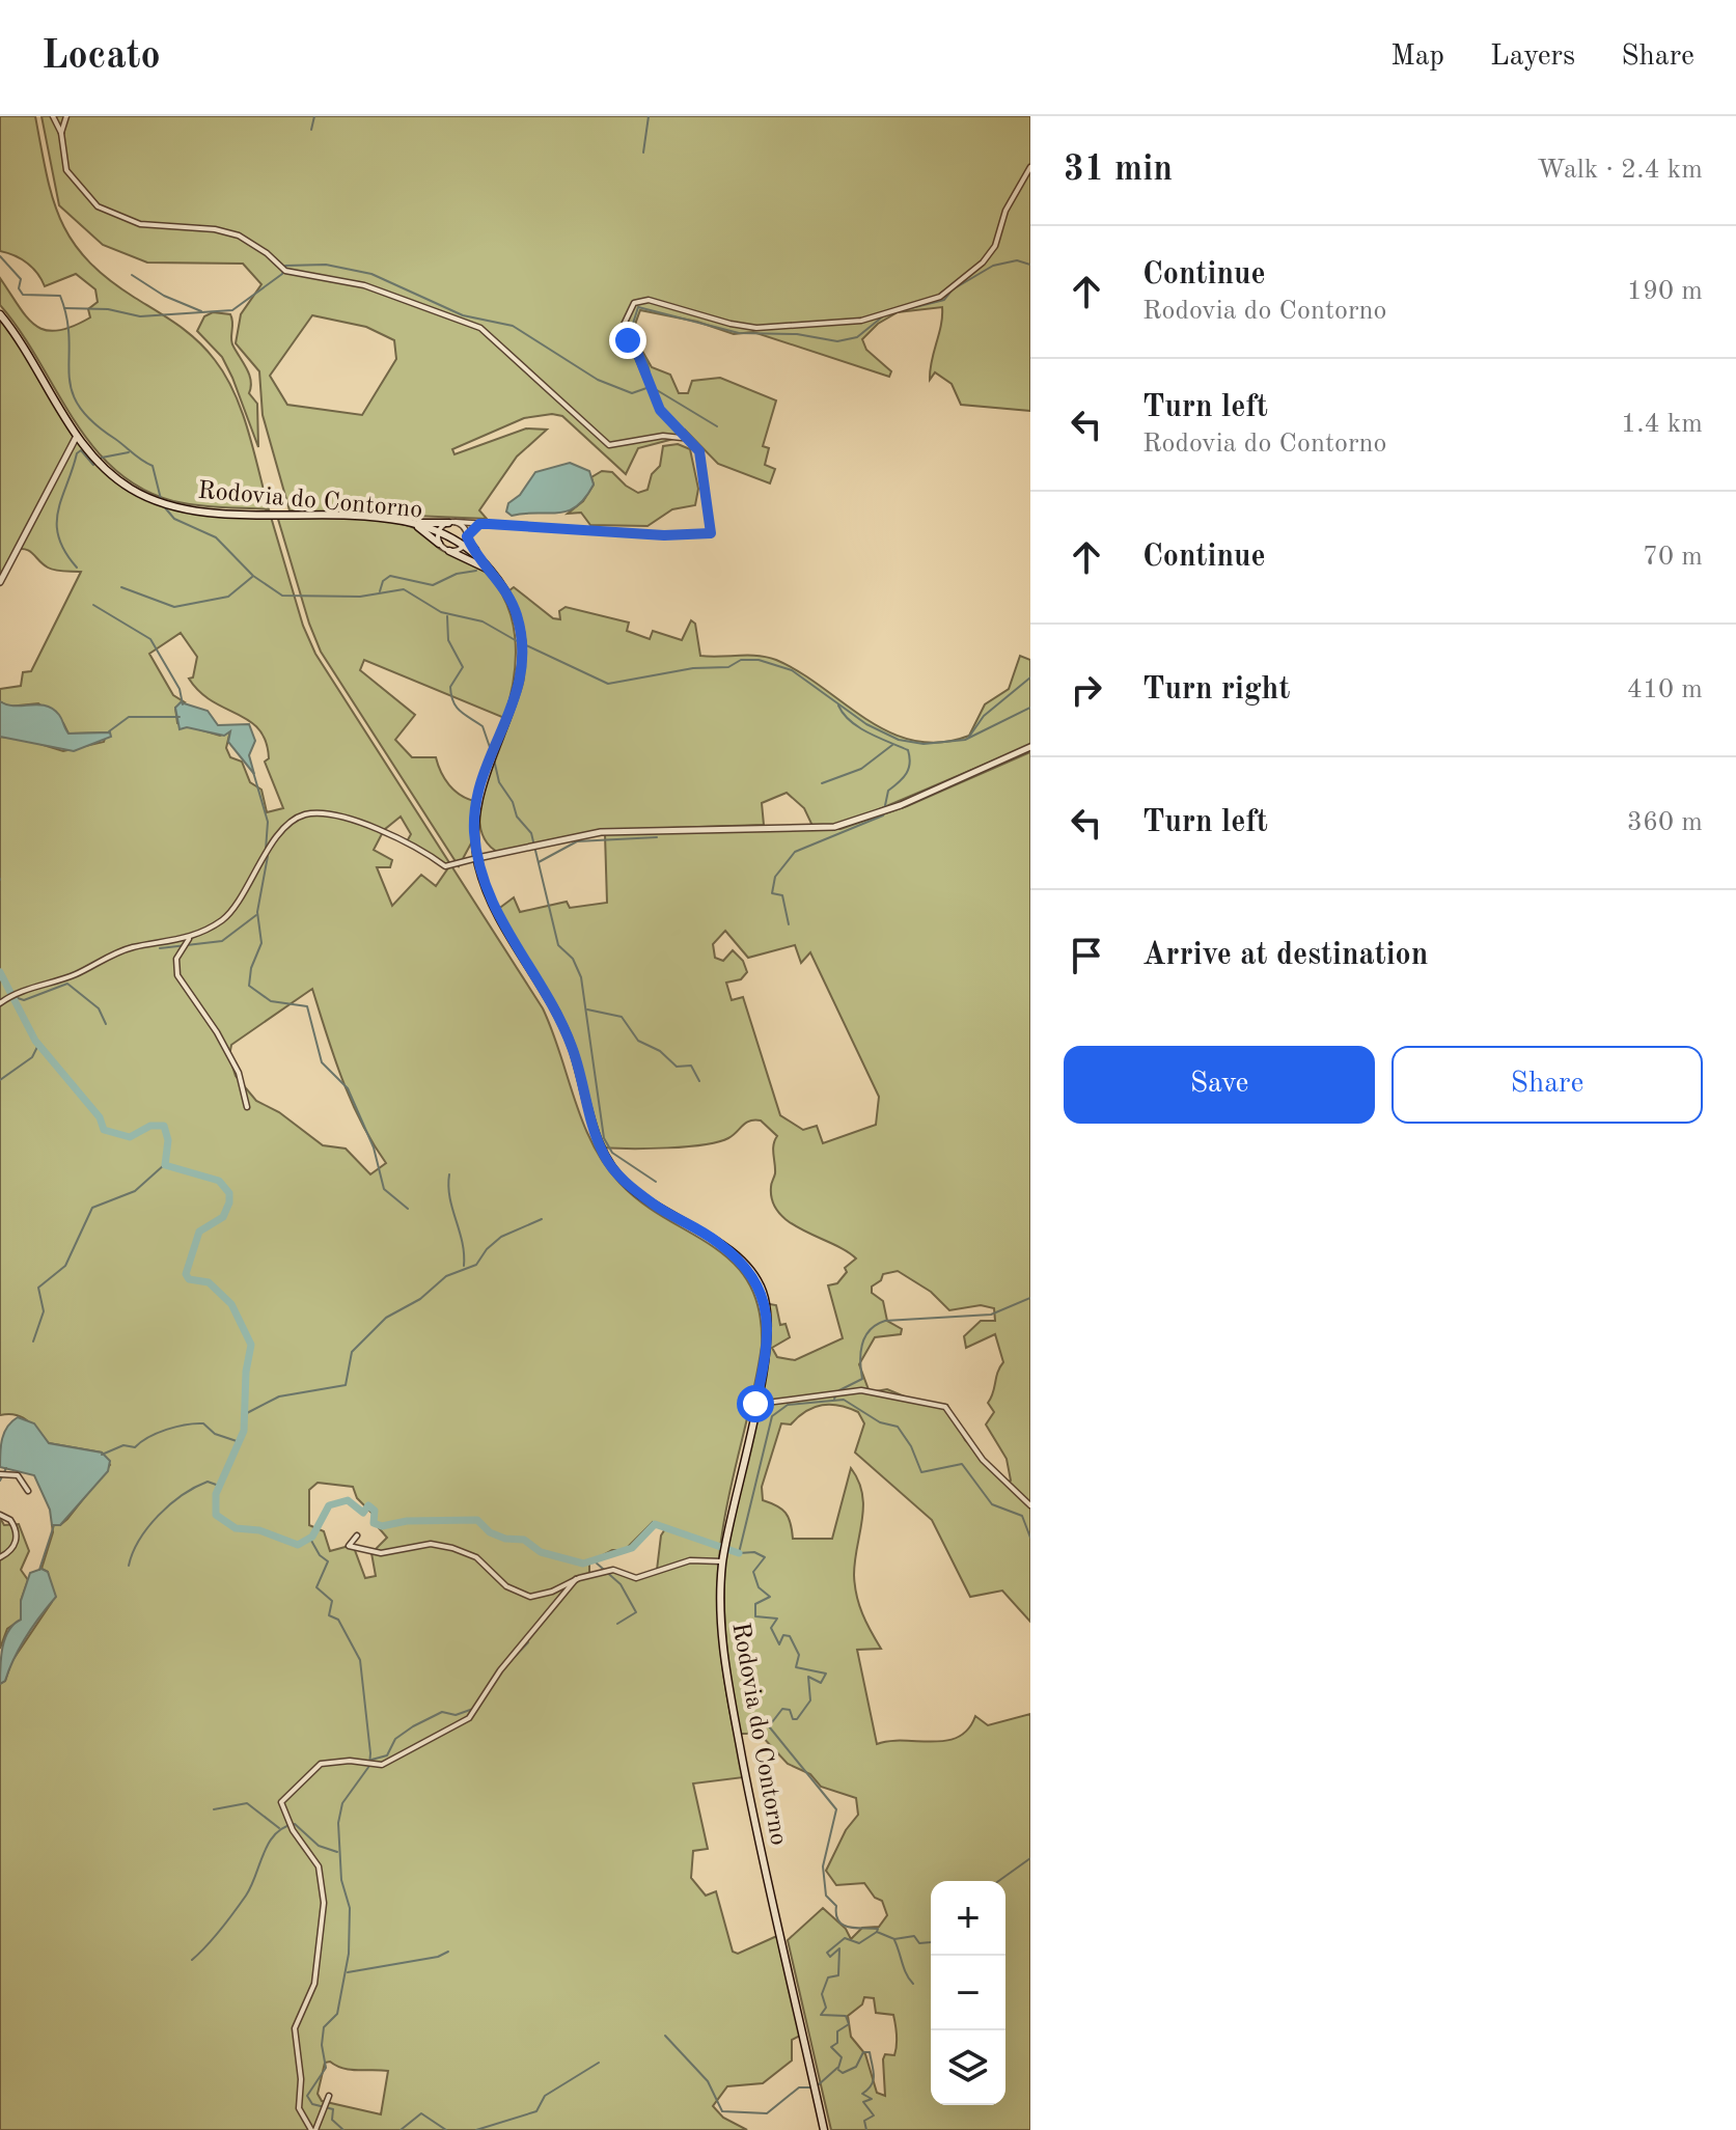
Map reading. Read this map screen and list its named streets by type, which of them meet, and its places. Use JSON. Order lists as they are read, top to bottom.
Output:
{
  "streets": {
    "main road": ["Rodovia do Contorno"]
  },
  "page": {
    "header": "Locato",
    "nav": ["Map", "Layers", "Share"],
    "heading": ["31 min", "Walk · 2.4 km"],
    "list": [
      ["Continue", "Rodovia do Contorno", "190 m"],
      ["Turn left", "Rodovia do Contorno", "1.4 km"],
      ["Continue", "70 m"],
      ["Turn right", "410 m"],
      ["Turn left", "360 m"],
      "Arrive at destination"
    ],
    "buttons": ["Save", "Share"],
    "map_buttons": ["+", "−"]
  }
}
